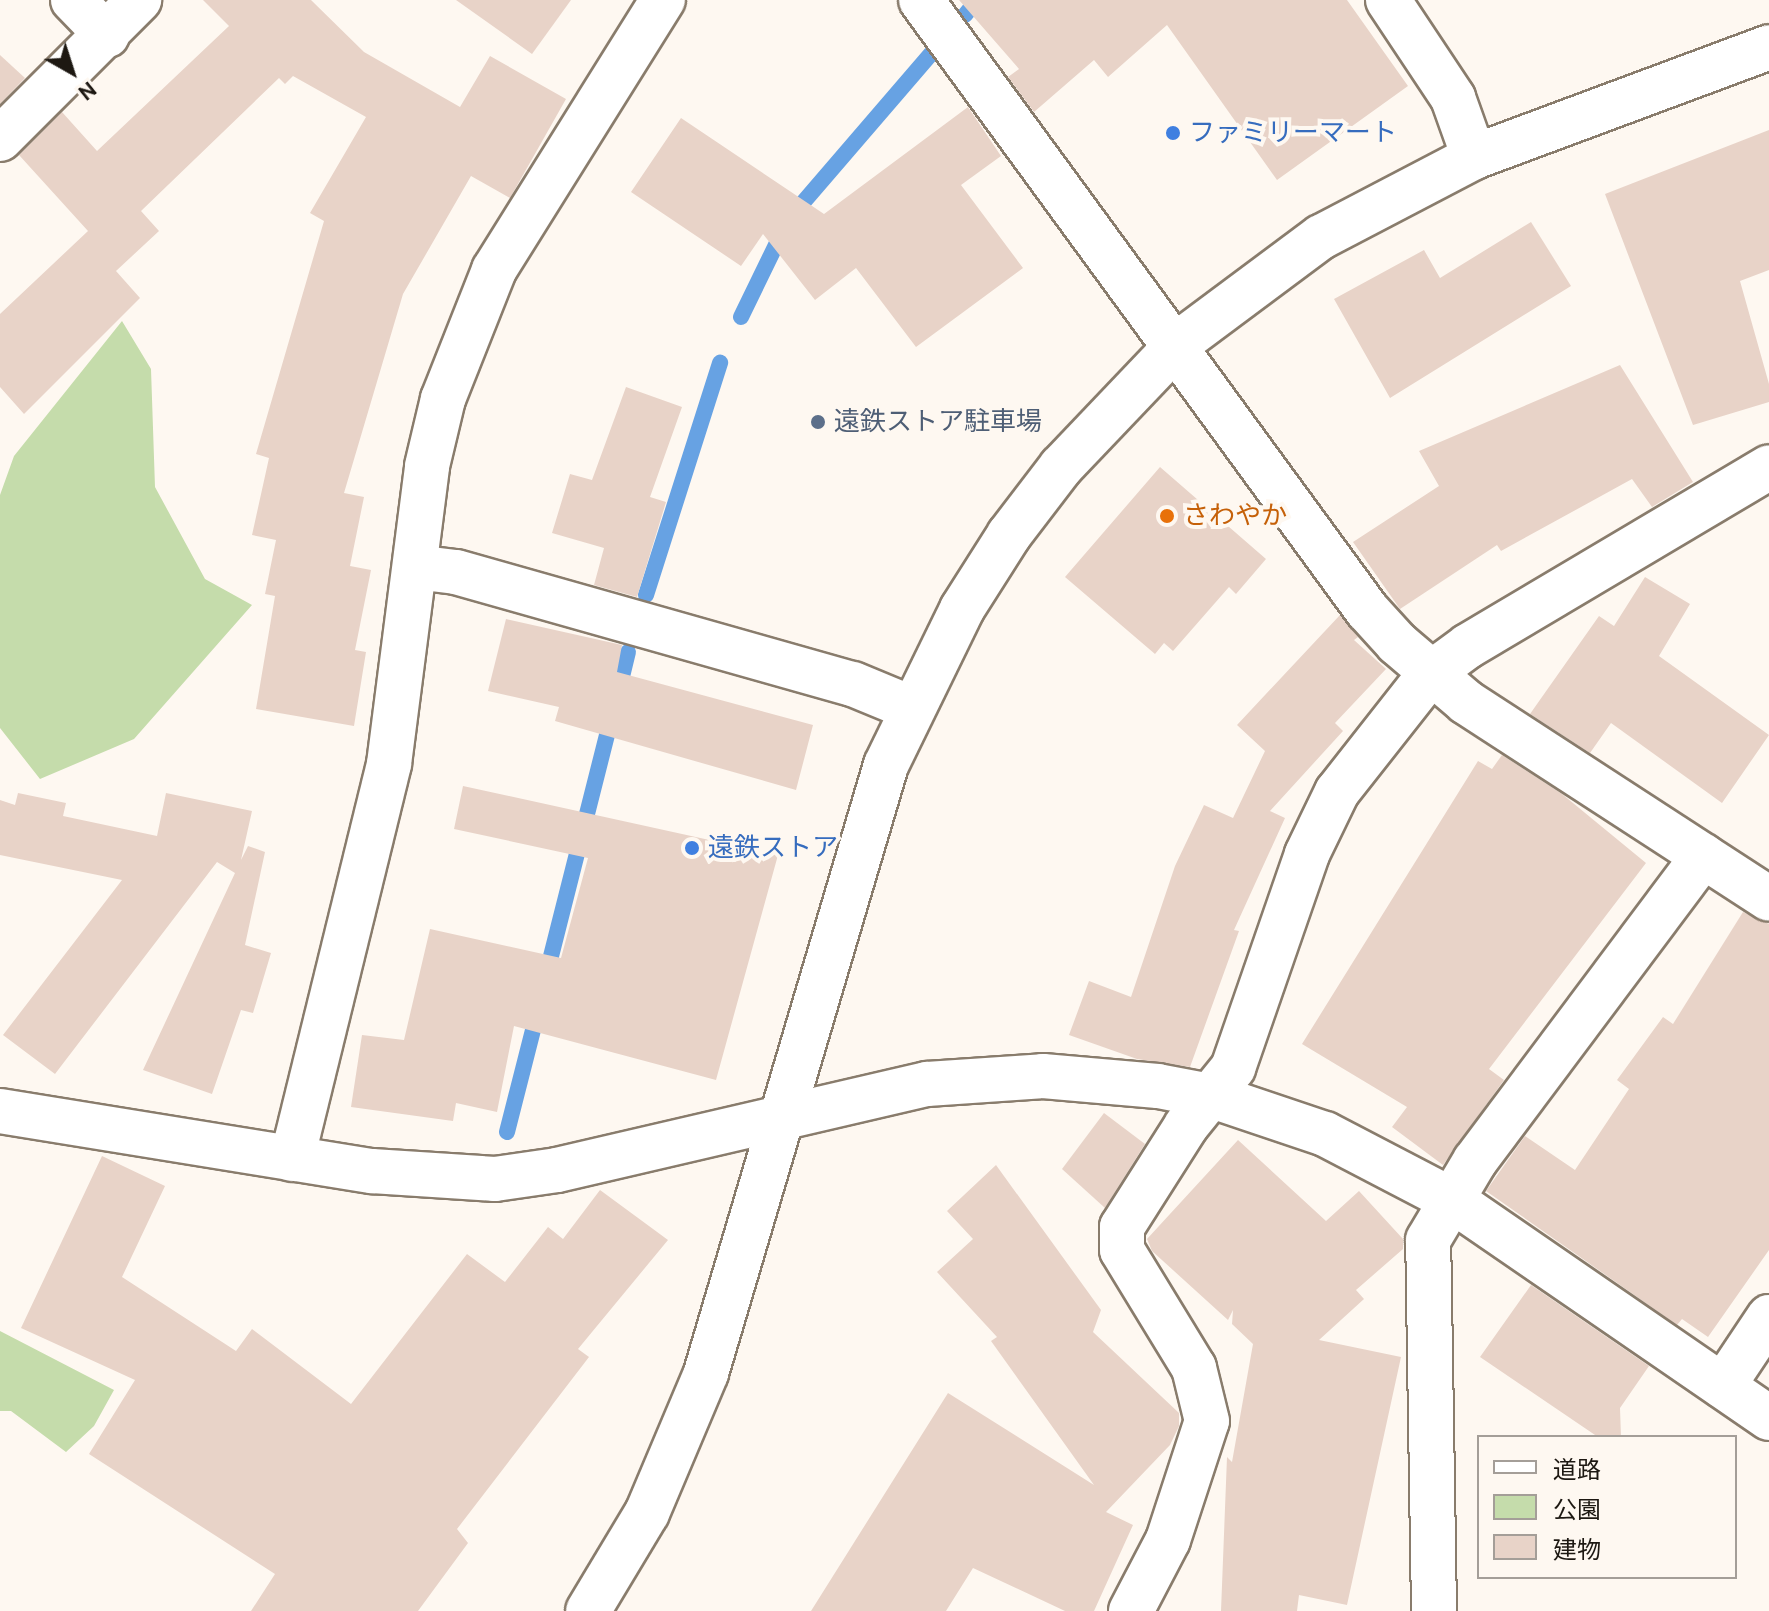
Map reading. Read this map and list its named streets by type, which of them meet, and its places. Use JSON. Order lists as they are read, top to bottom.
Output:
{
  "places": [
    "ファミリーマート",
    "遠鉄ストア駐車場",
    "さわやか",
    "遠鉄ストア"
  ],
  "legend": ["道路", "公園", "建物"],
  "north": "bottom right"
}
